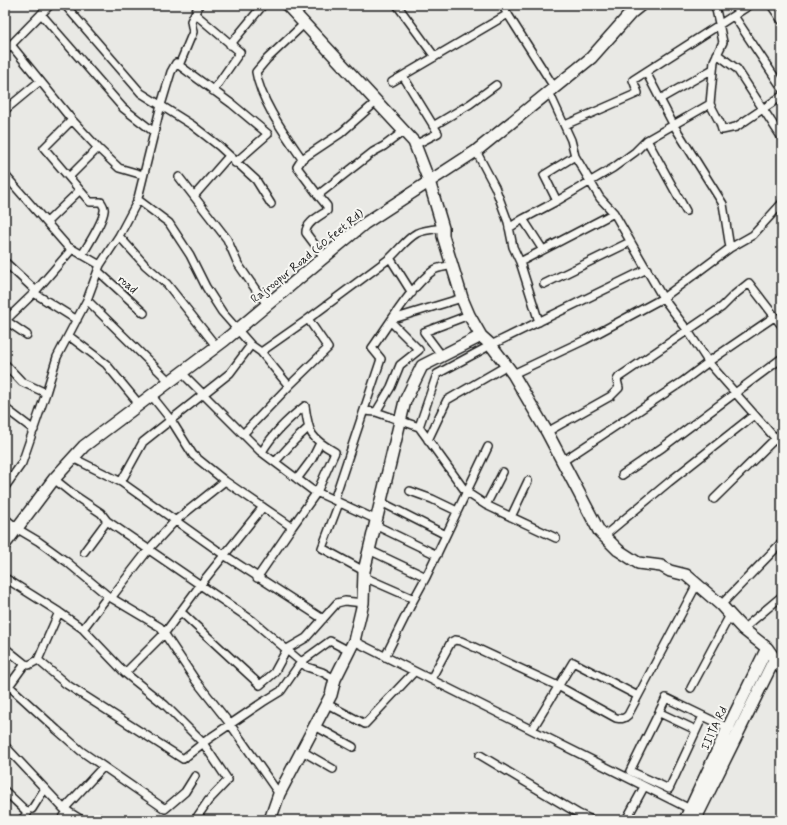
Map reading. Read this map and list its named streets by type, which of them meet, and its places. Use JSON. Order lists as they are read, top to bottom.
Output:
{
  "streets": {
    "street": ["Rajroopur Road (60 feet Rd)", "road", "IIITA Rd"]
  }
}
